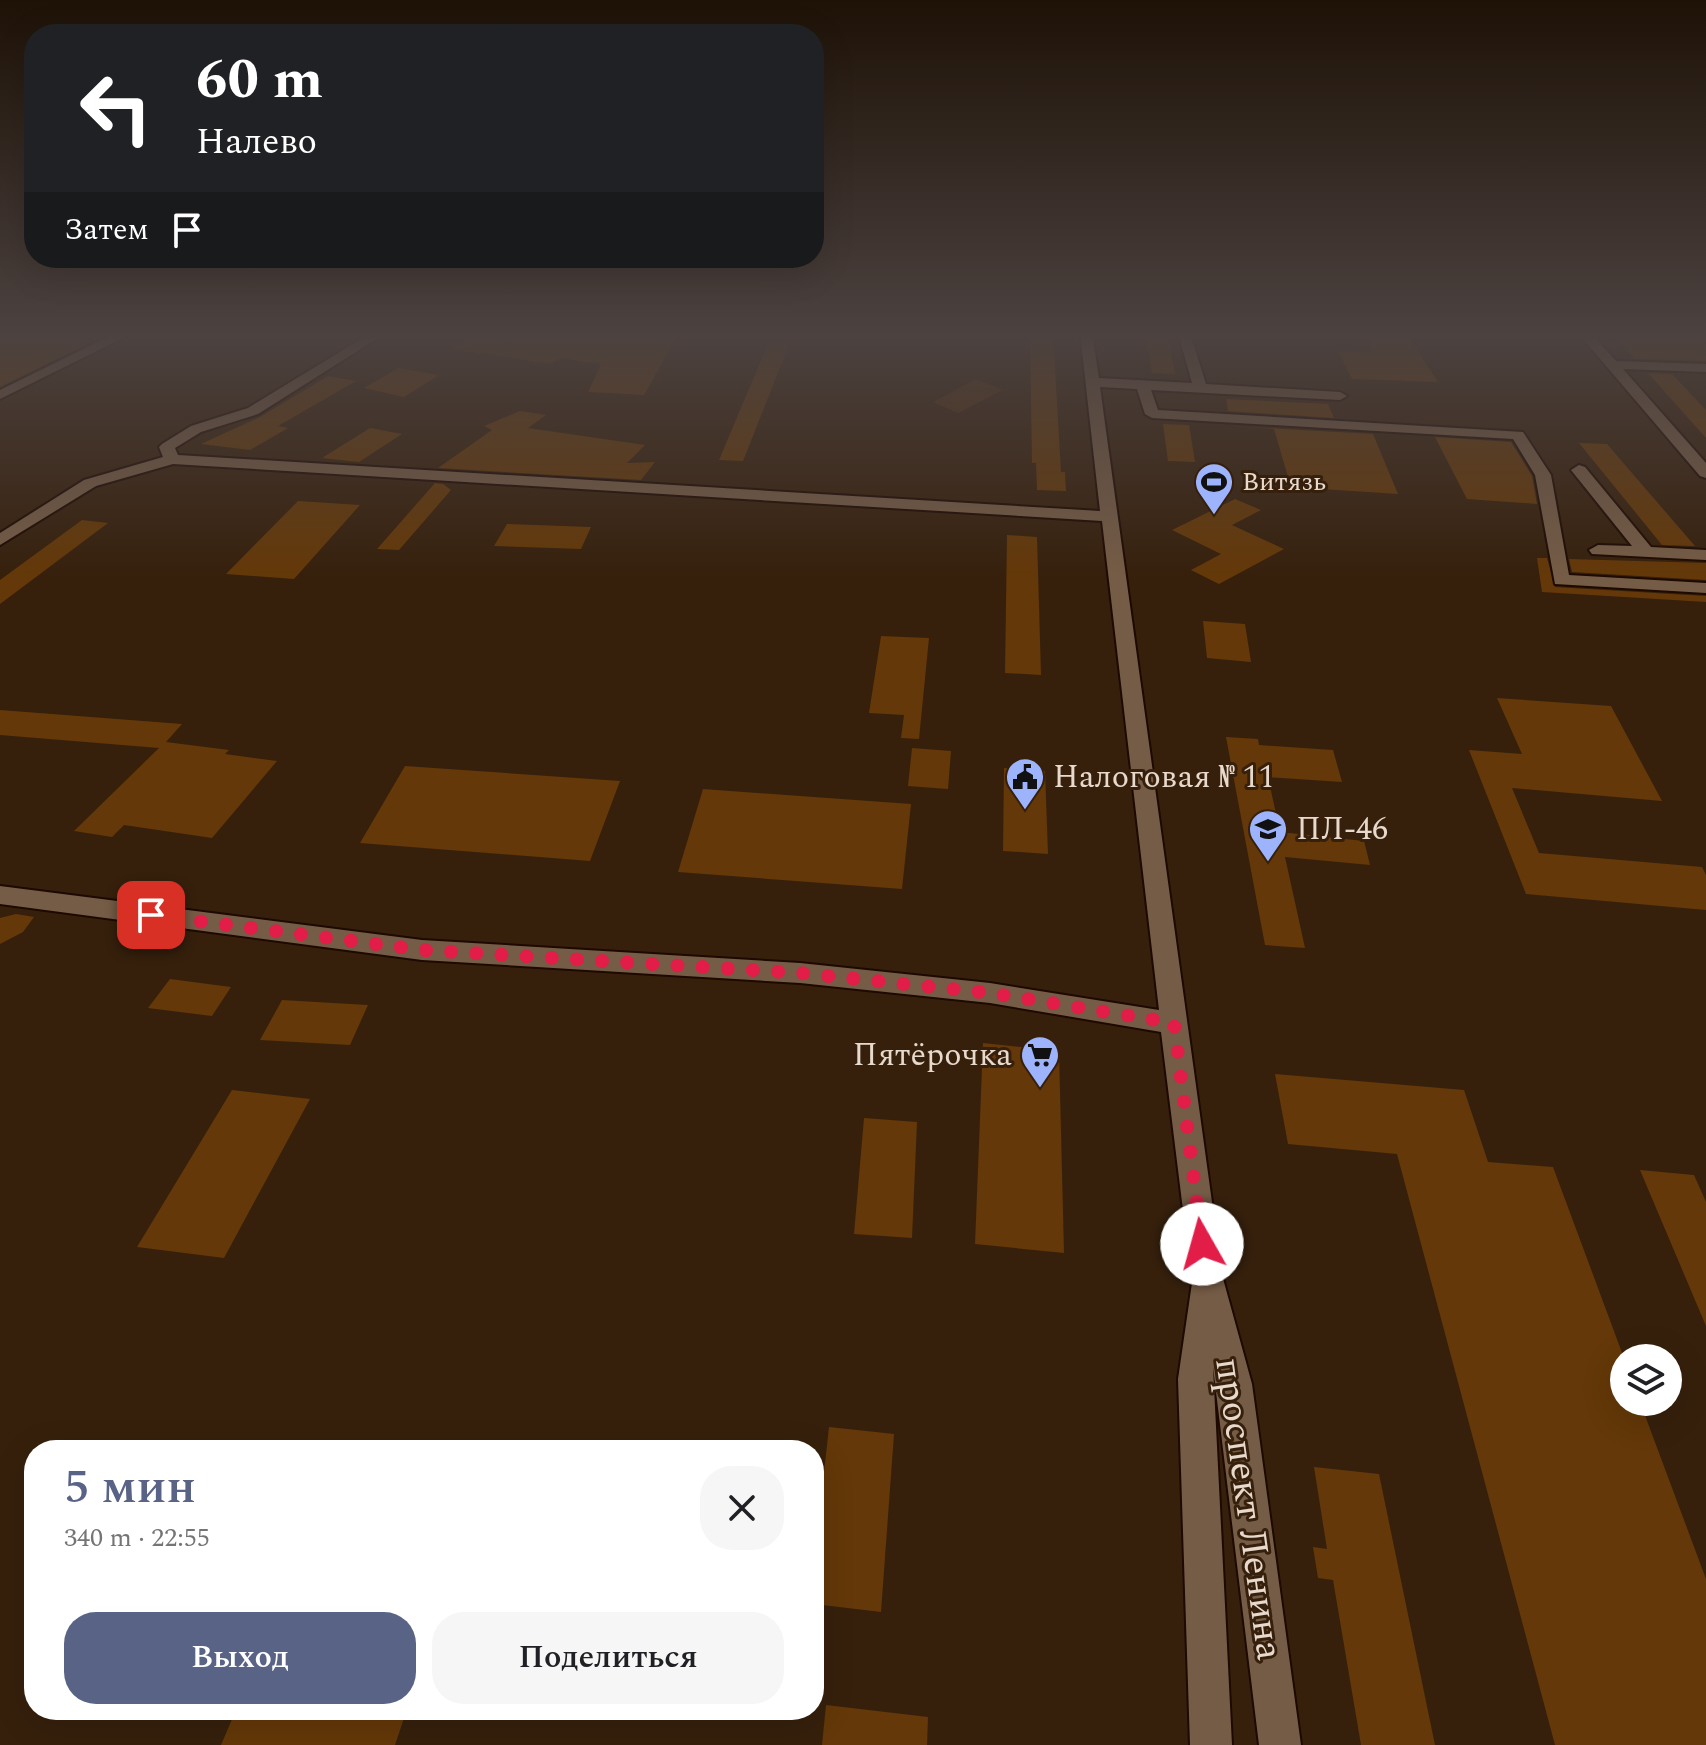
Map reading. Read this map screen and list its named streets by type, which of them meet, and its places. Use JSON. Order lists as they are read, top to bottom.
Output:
{
  "streets": {
    "street": ["проспект Ленина"]
  },
  "places": {
    "sports": ["Витязь"],
    "public building": ["Налоговая № 11"],
    "school or university": ["ПЛ-46"],
    "supermarket": ["Пятёрочка"]
  },
  "page": {
    "turn": ["60 m", "Налево"],
    "then": "Затем",
    "heading": ["5 мин", "340 m · 22:55"],
    "buttons": ["Выход", "Поделиться"]
  }
}
